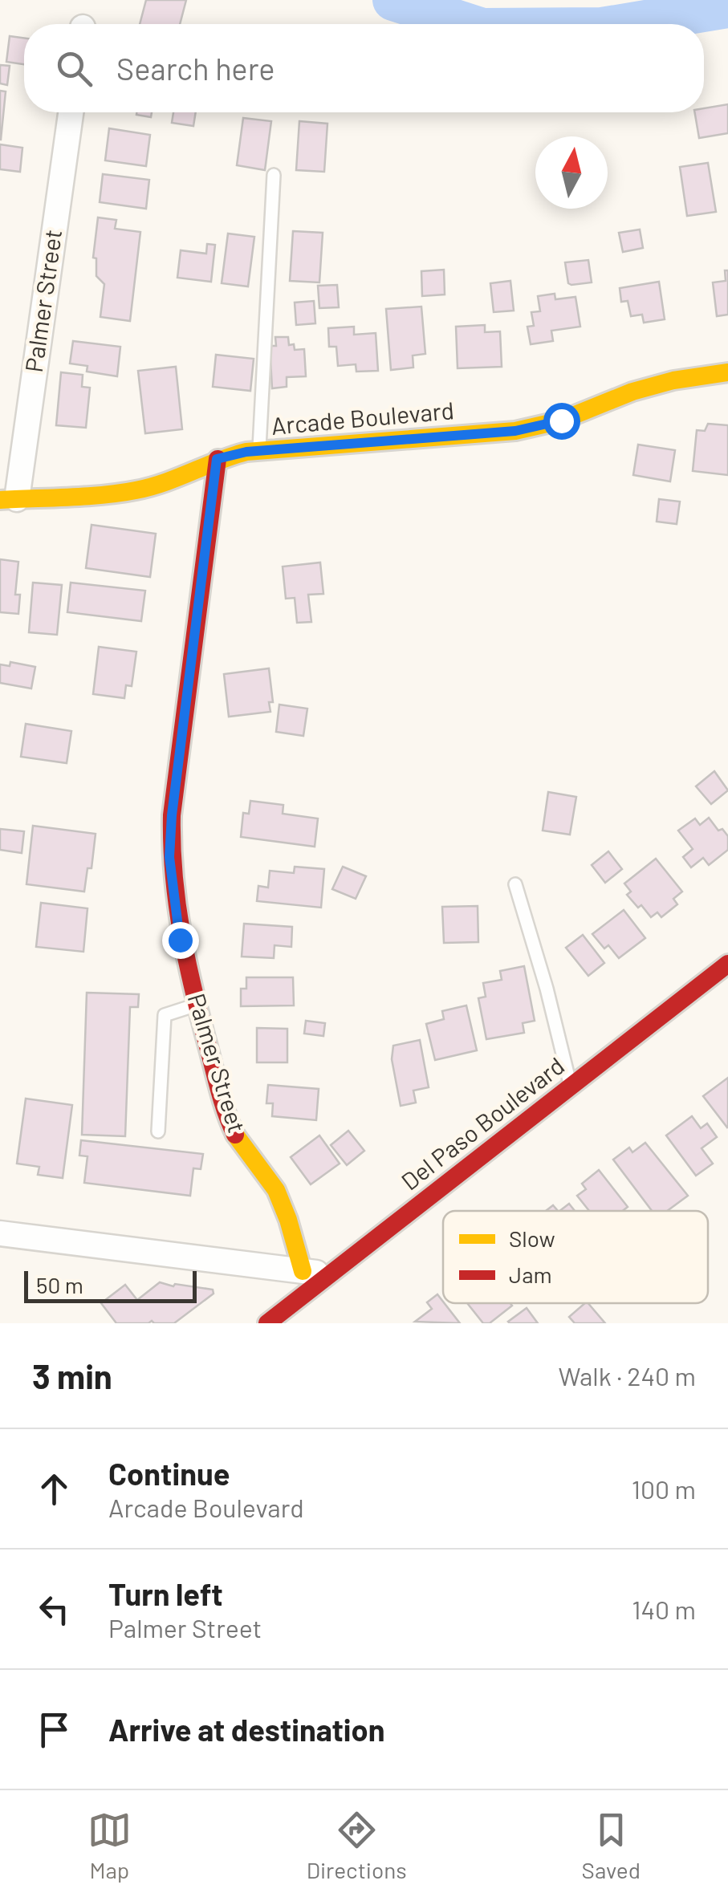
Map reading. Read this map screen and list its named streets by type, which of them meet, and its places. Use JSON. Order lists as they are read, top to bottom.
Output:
{
  "streets": {
    "street": ["Palmer Street", "Arcade Boulevard", "Del Paso Boulevard"]
  },
  "crossings": [
    ["Palmer Street", "Arcade Boulevard"]
  ],
  "legend": ["Slow", "Jam"],
  "scale_bar": "50 m",
  "north": "top",
  "page": {
    "search": "Search here",
    "scale": "50 m",
    "heading": ["3 min", "Walk · 240 m"],
    "list": [
      ["Continue", "Arcade Boulevard", "100 m"],
      ["Turn left", "Palmer Street", "140 m"],
      "Arrive at destination"
    ],
    "nav": ["Map", "Directions", "Saved"]
  }
}
